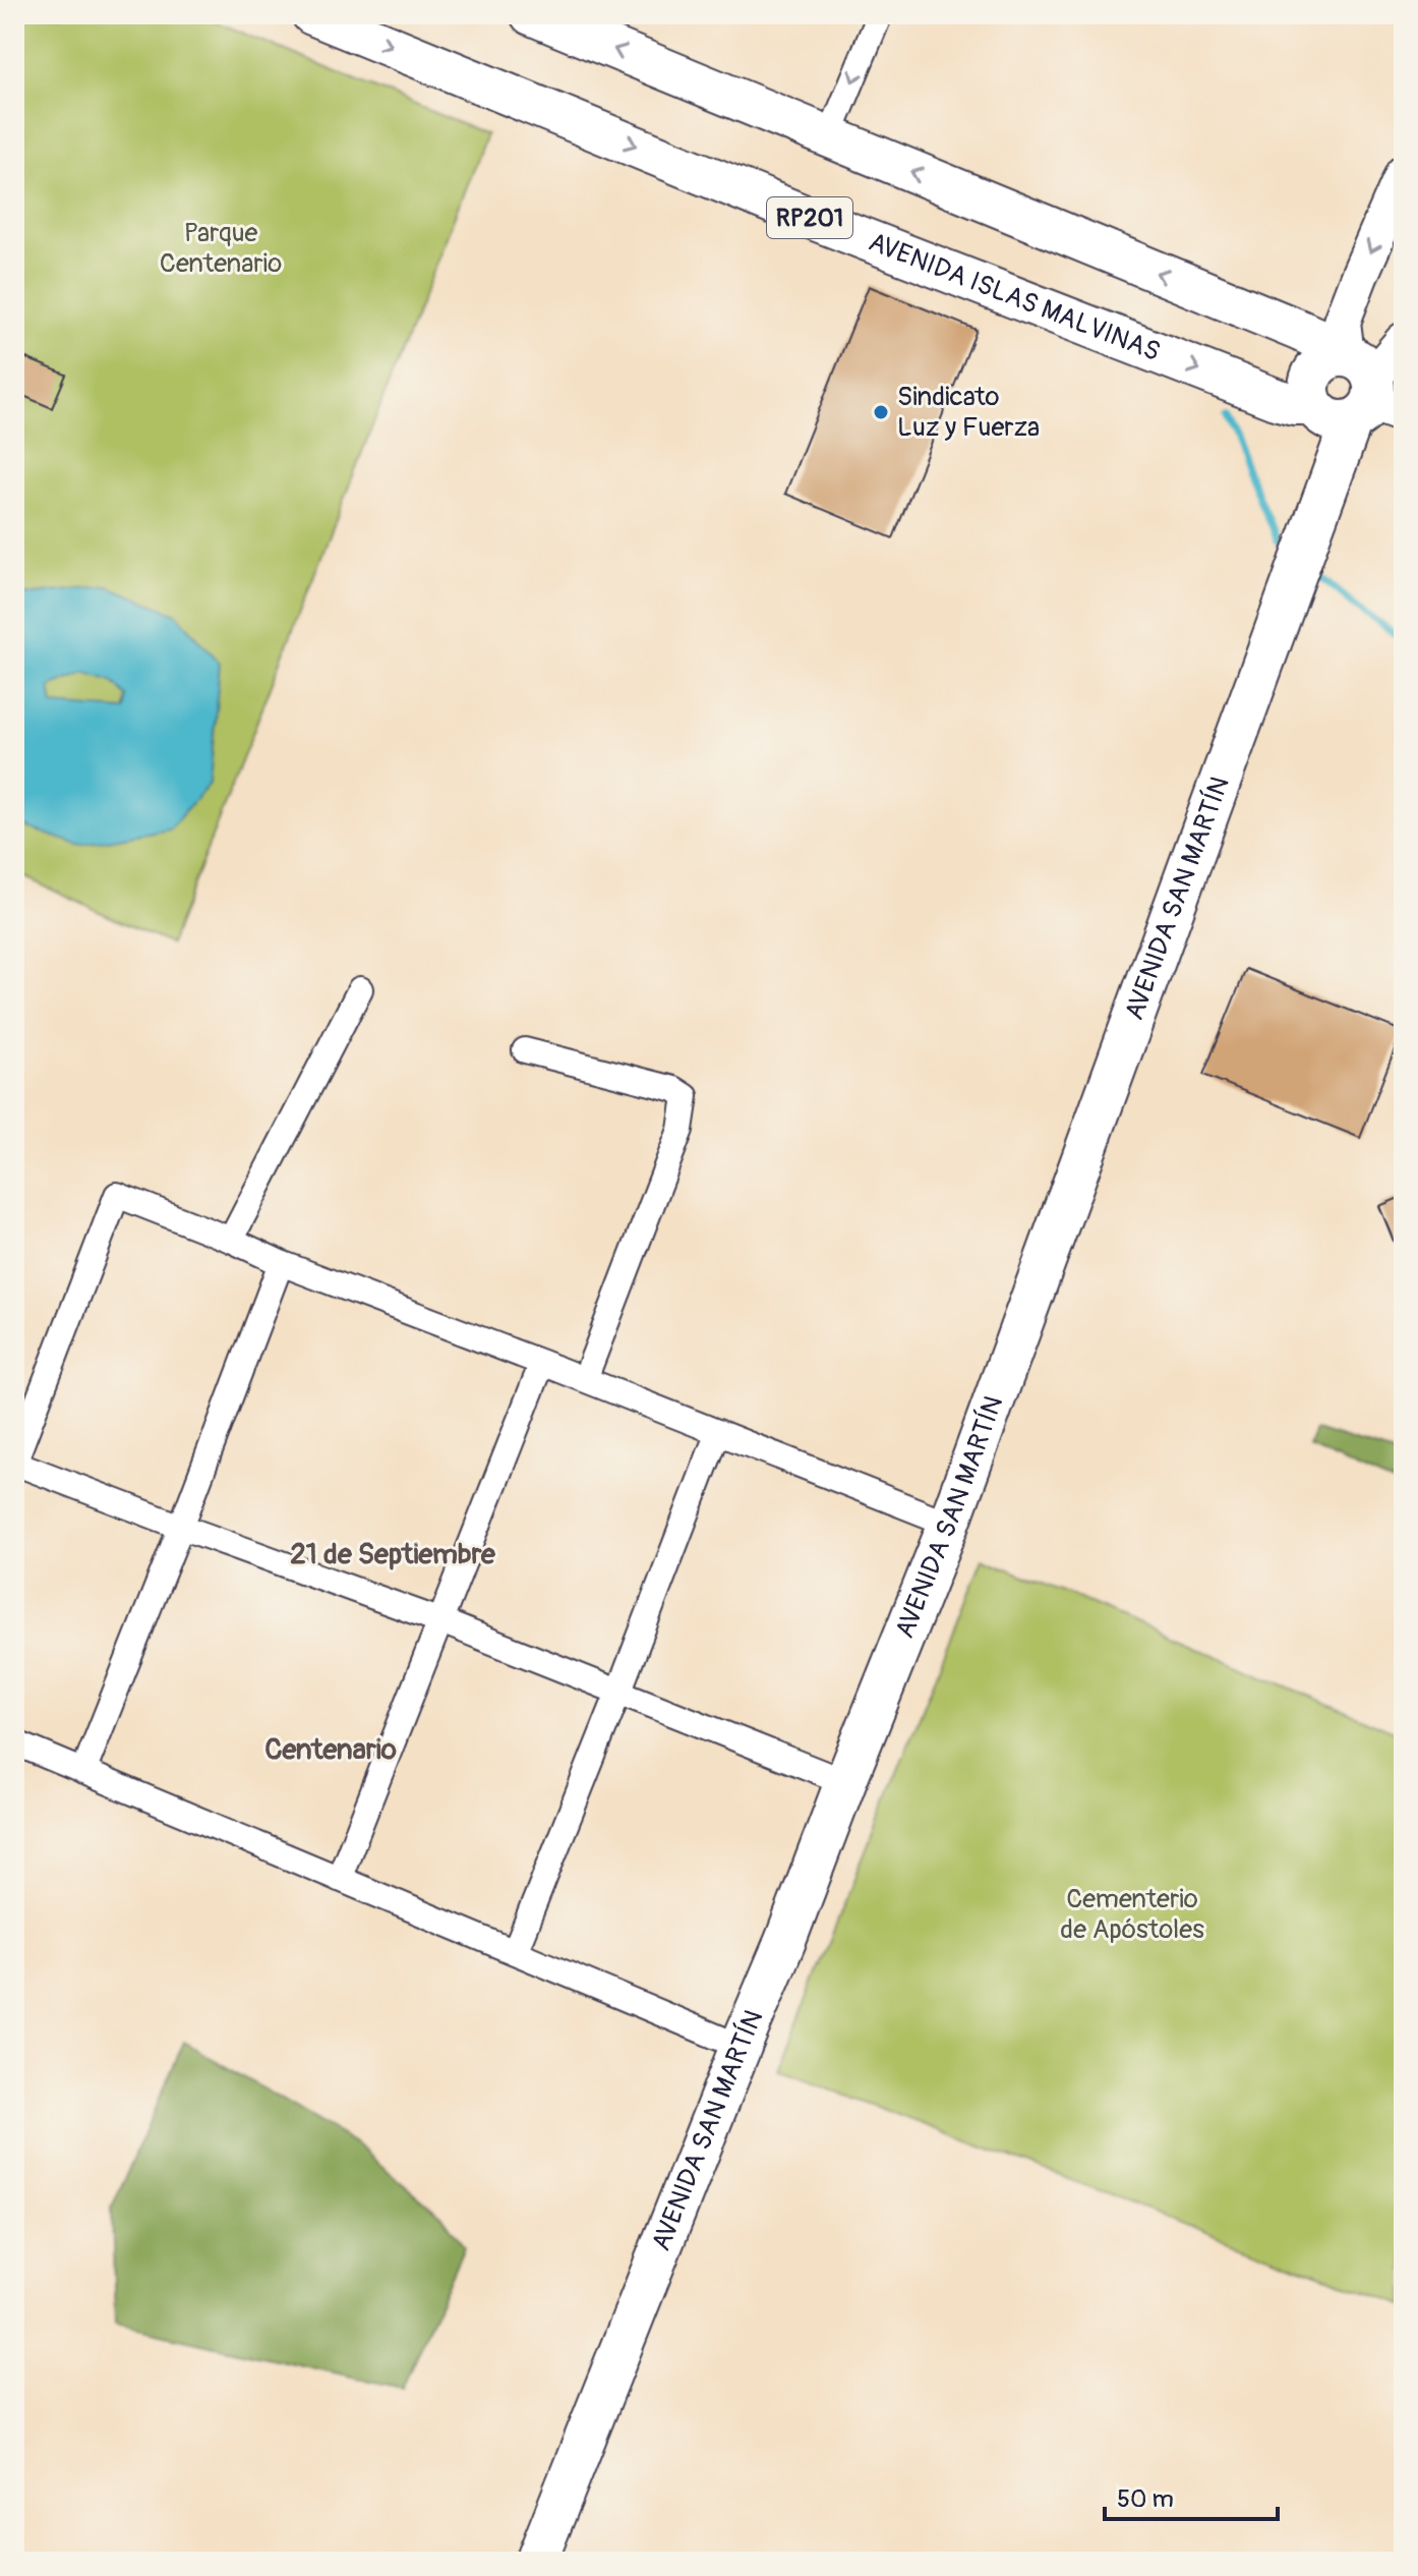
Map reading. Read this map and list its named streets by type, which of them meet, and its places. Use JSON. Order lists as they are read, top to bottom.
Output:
{
  "streets": {
    "main road": ["RP201", "AVENIDA ISLAS MALVINAS", "AVENIDA SAN MARTÍN"]
  },
  "crossings": [
    ["AVENIDA ISLAS MALVINAS", "AVENIDA SAN MARTÍN"]
  ],
  "districts": ["21 de Septiembre", "Centenario"],
  "parks": ["Parque Centenario", "Cementerio de Apóstoles"],
  "places": ["Sindicato Luz y Fuerza"],
  "scale_bar": "50 m"
}
